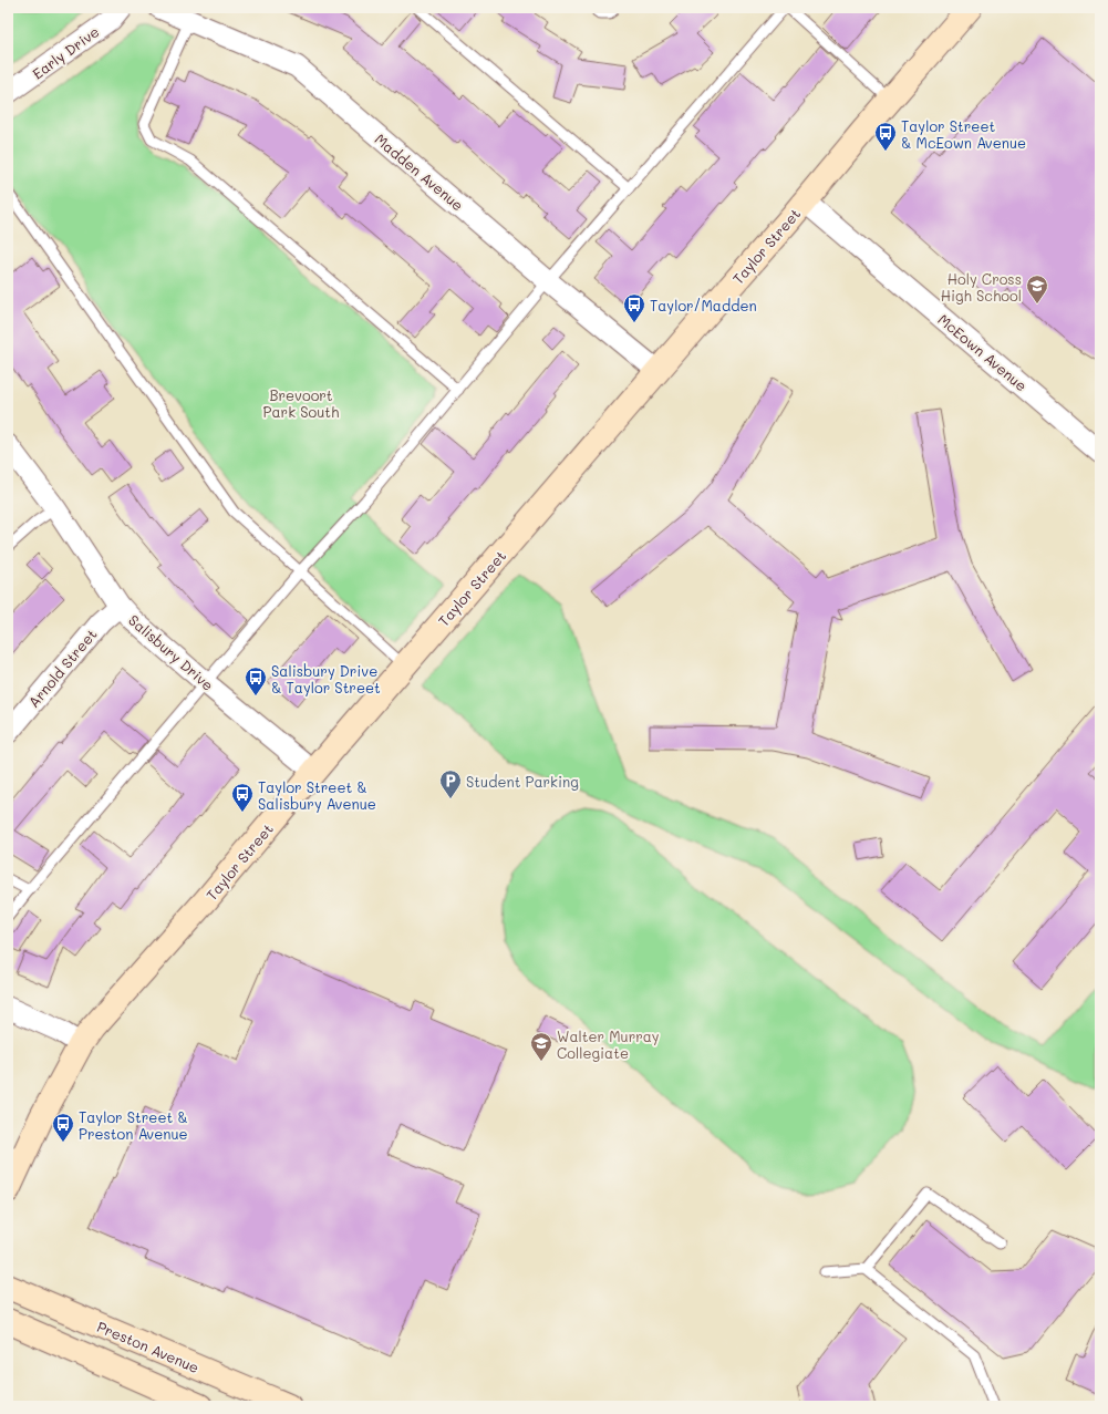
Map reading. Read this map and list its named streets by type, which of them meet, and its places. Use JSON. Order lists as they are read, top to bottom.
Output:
{
  "streets": {
    "main road": ["Taylor Street", "Preston Avenue"],
    "street": [
      "Early Drive",
      "Madden Avenue",
      "McEown Avenue",
      "Salisbury Drive",
      "Arnold Street"
    ]
  },
  "crossings": [
    ["Madden Avenue", "Taylor Street"],
    ["Taylor Street", "McEown Avenue"],
    ["Taylor Street", "Salisbury Drive"],
    ["Salisbury Drive", "Arnold Street"]
  ],
  "parks": ["Brevoort Park South"],
  "places": {
    "bus stop": [
      "Taylor Street & McEown Avenue",
      "Taylor/Madden",
      "Salisbury Drive & Taylor Street",
      "Taylor Street & Salisbury Avenue",
      "Taylor Street & Preston Avenue"
    ],
    "school or university": ["Holy Cross High School", "Walter Murray Collegiate"],
    "parking": ["Student Parking"]
  }
}
